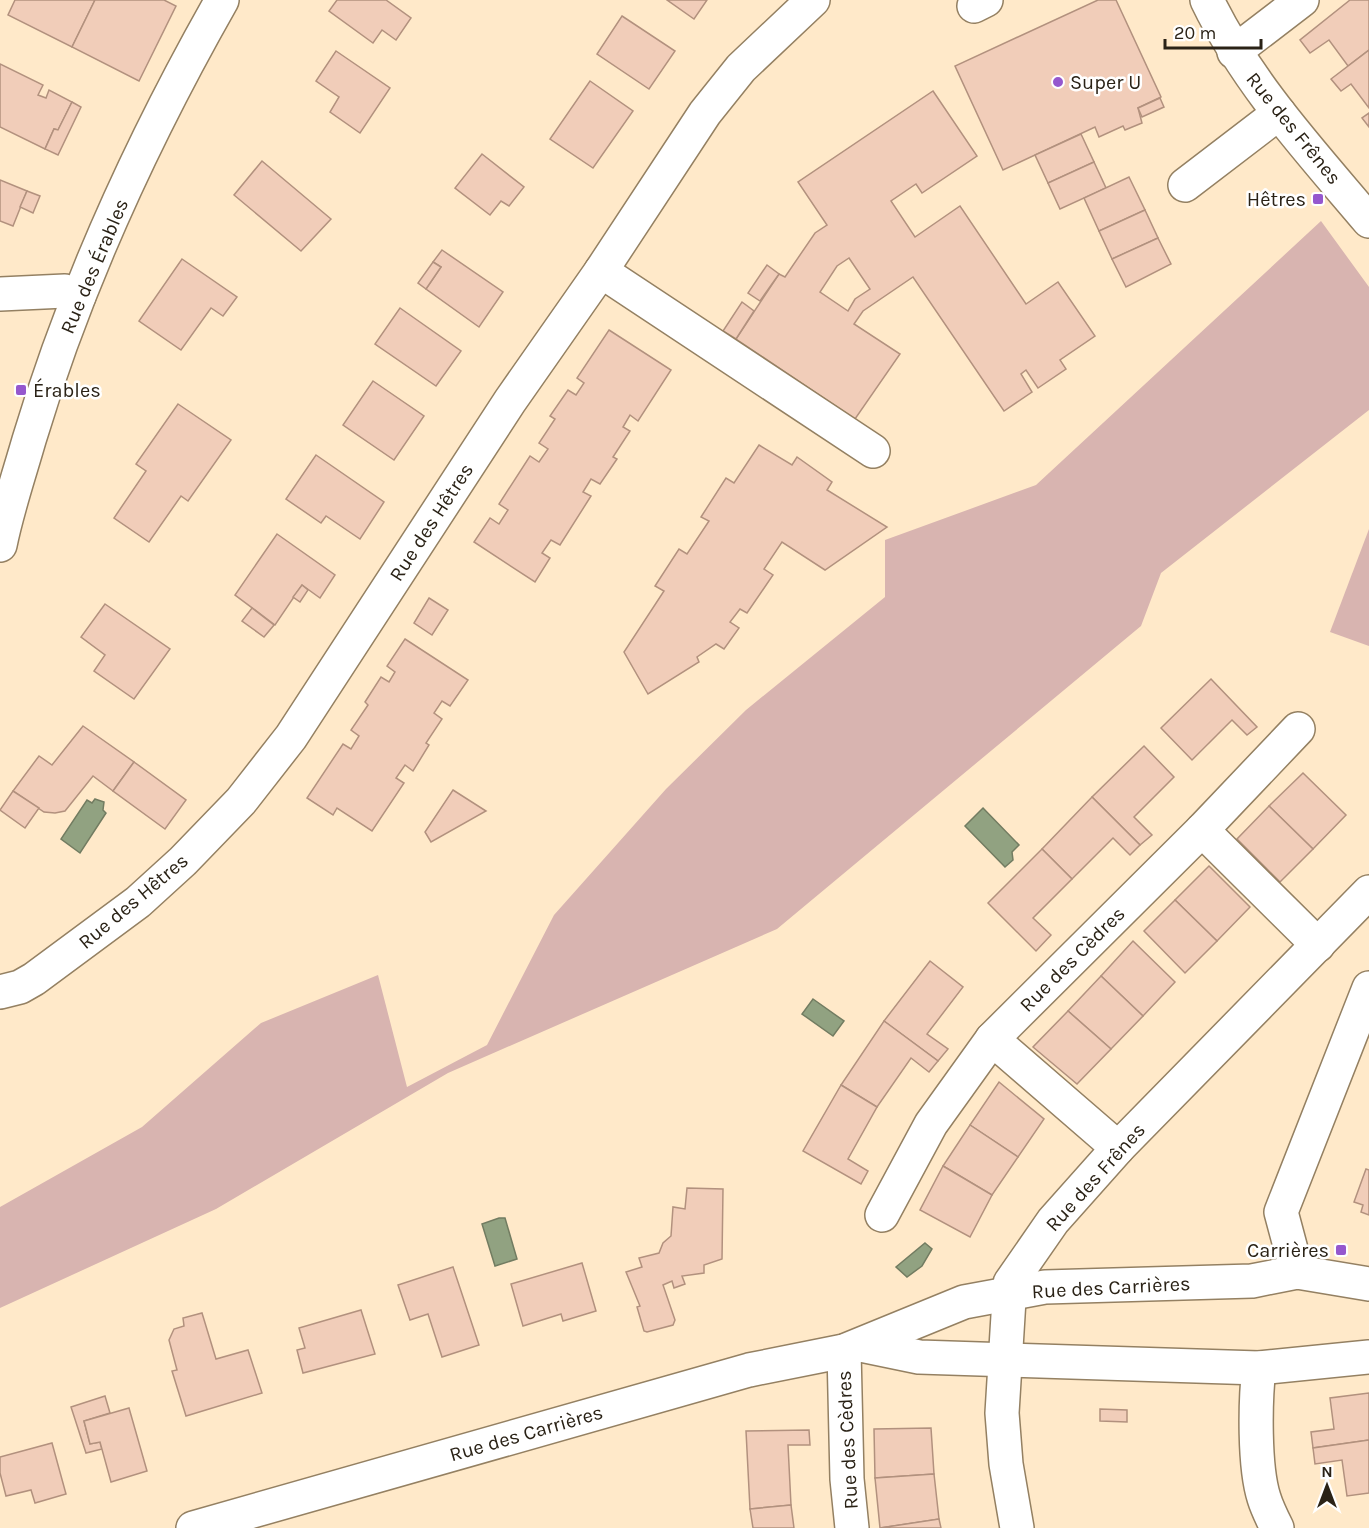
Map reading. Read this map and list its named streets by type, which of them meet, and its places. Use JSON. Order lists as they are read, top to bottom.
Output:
{
  "streets": {
    "street": [
      "Rue des Frênes",
      "Rue des Érables",
      "Rue des Hêtres",
      "Rue des Cèdres",
      "Rue des Carrières"
    ]
  },
  "crossings": [
    ["Rue des Frênes", "Rue des Carrières"],
    ["Rue des Cèdres", "Rue des Carrières"]
  ],
  "places": {
    "other": ["Super U"],
    "transit": ["Hêtres", "Érables", "Carrières"]
  },
  "scale_bar": "20 m",
  "north": "top"
}
